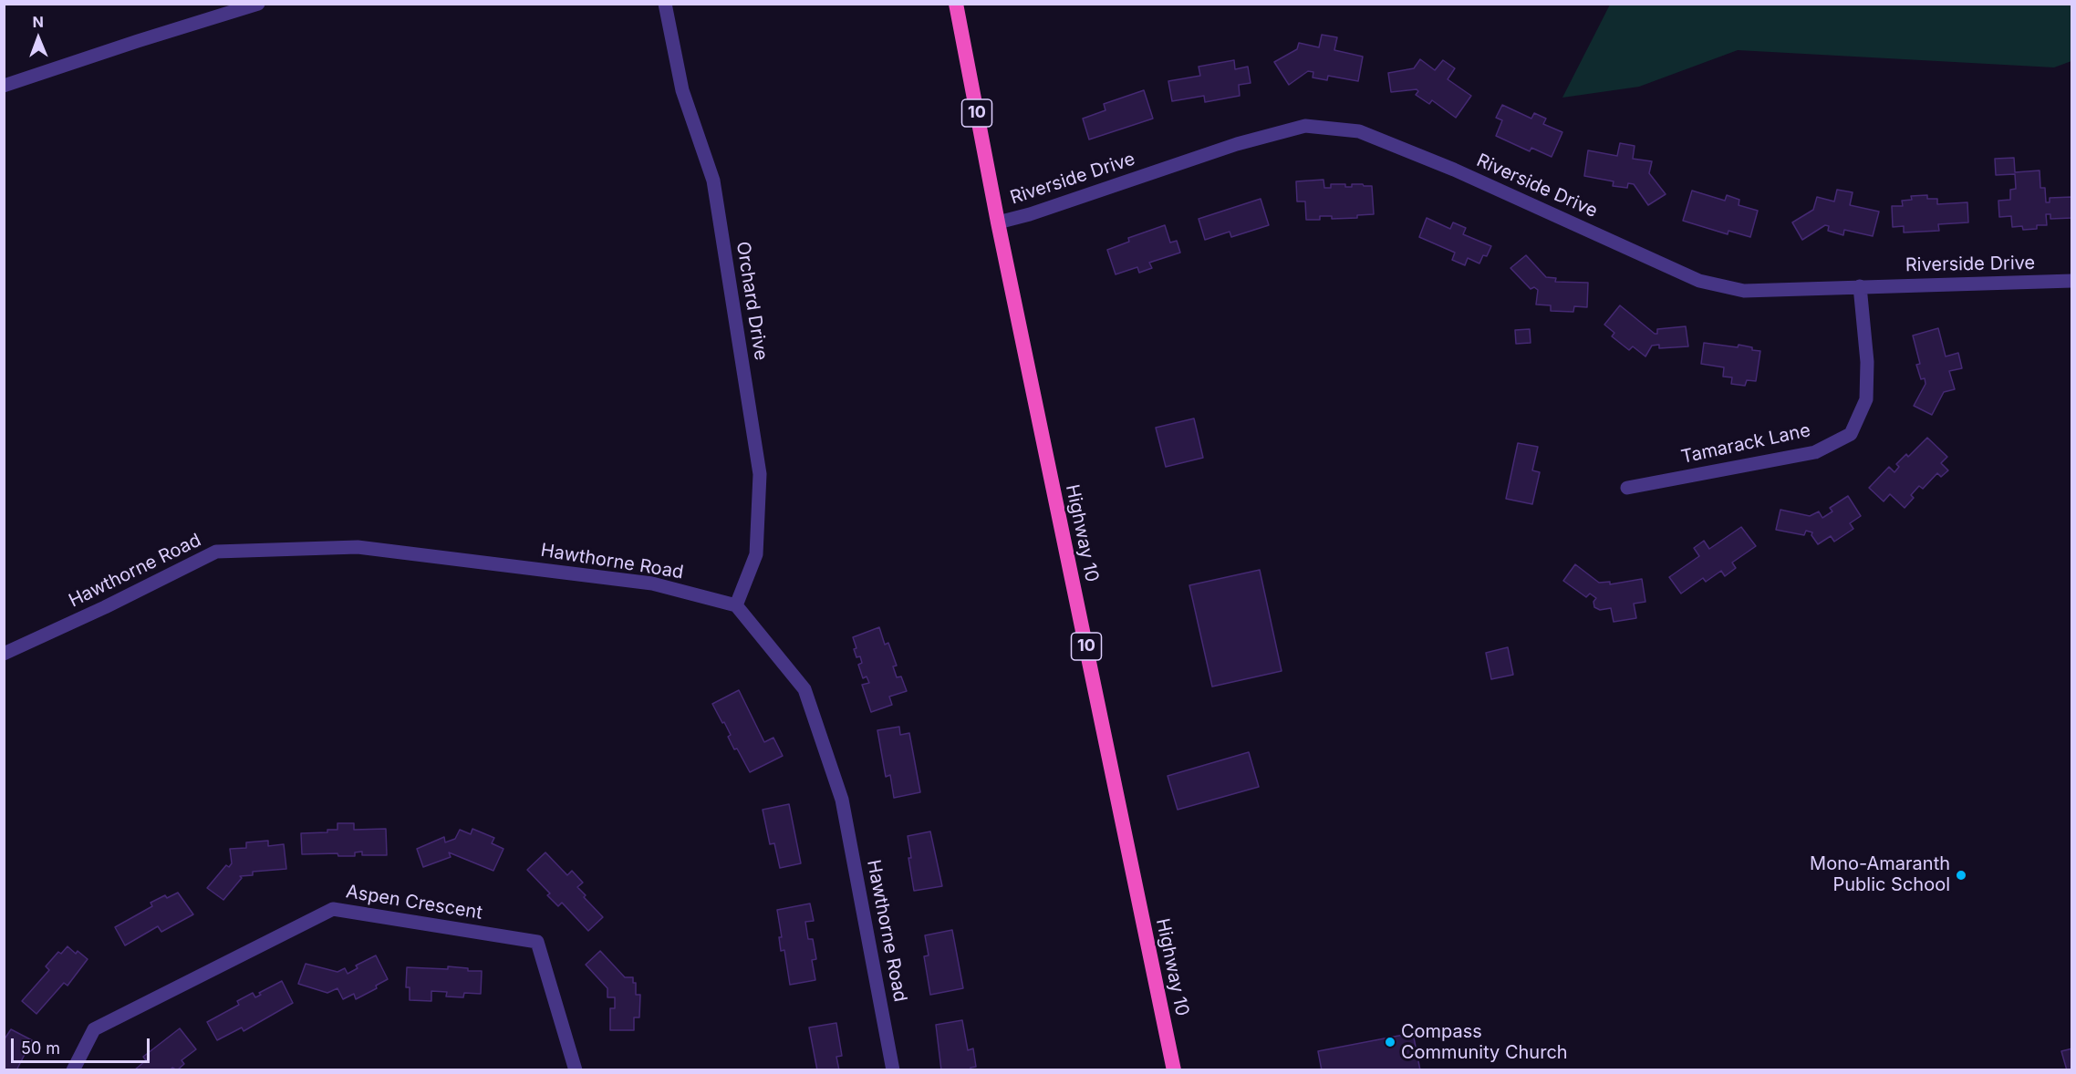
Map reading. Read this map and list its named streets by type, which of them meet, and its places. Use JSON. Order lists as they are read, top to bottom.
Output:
{
  "streets": {
    "highway": ["10", "Highway 10"],
    "street": [
      "Riverside Drive",
      "Orchard Drive",
      "Tamarack Lane",
      "Hawthorne Road",
      "Aspen Crescent"
    ]
  },
  "crossings": [
    ["Riverside Drive", "Tamarack Lane"],
    ["Riverside Drive", "Highway 10"],
    ["Orchard Drive", "Hawthorne Road"]
  ],
  "places": ["Mono-Amaranth Public School", "Compass Community Church"],
  "scale_bar": "50 m",
  "north": "top"
}
